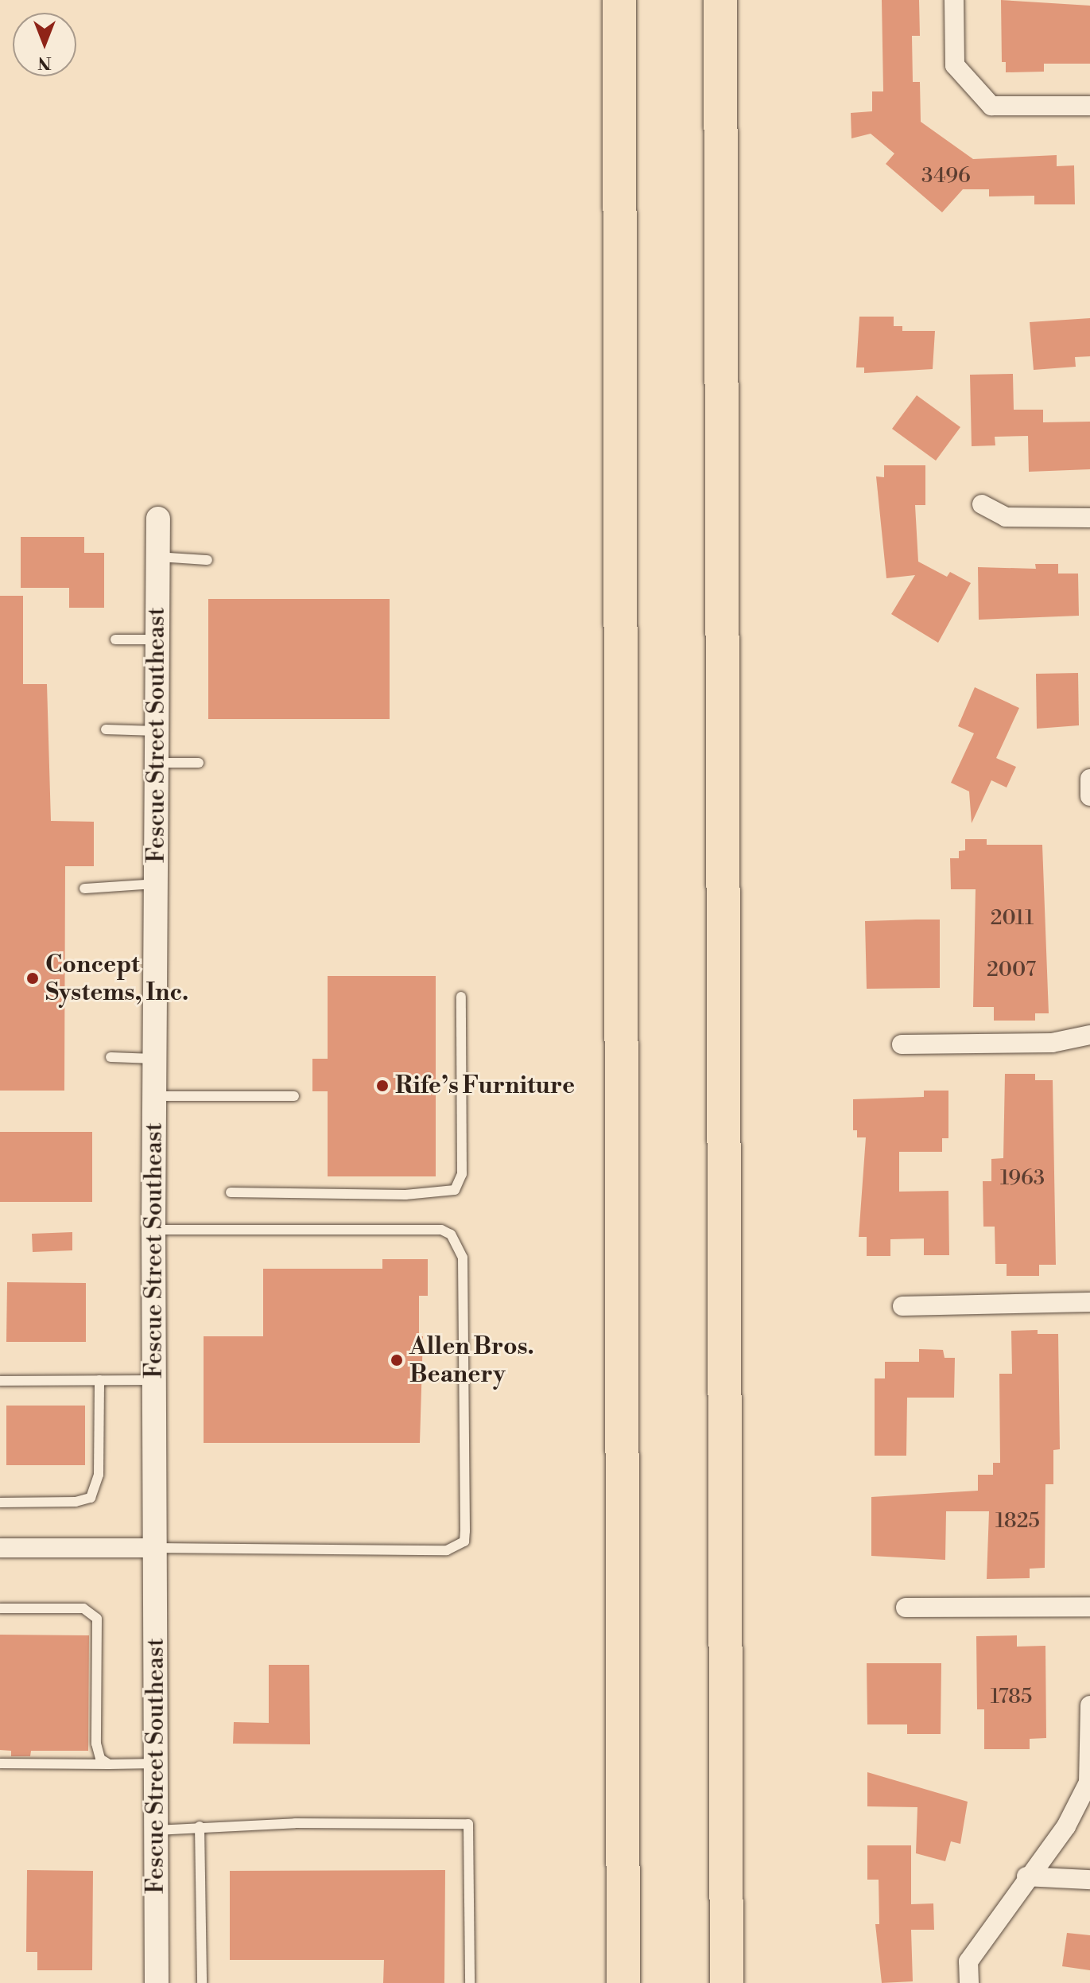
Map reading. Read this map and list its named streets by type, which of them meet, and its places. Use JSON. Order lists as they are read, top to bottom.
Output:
{
  "streets": {
    "street": ["Fescue Street Southeast"]
  },
  "places": ["Concept Systems, Inc.", "Rife’s Furniture", "Allen Bros. Beanery"],
  "house_numbers": [
    "3496",
    "2011",
    "2007",
    "1963",
    "1825",
    "1785"
  ],
  "north": "bottom"
}
